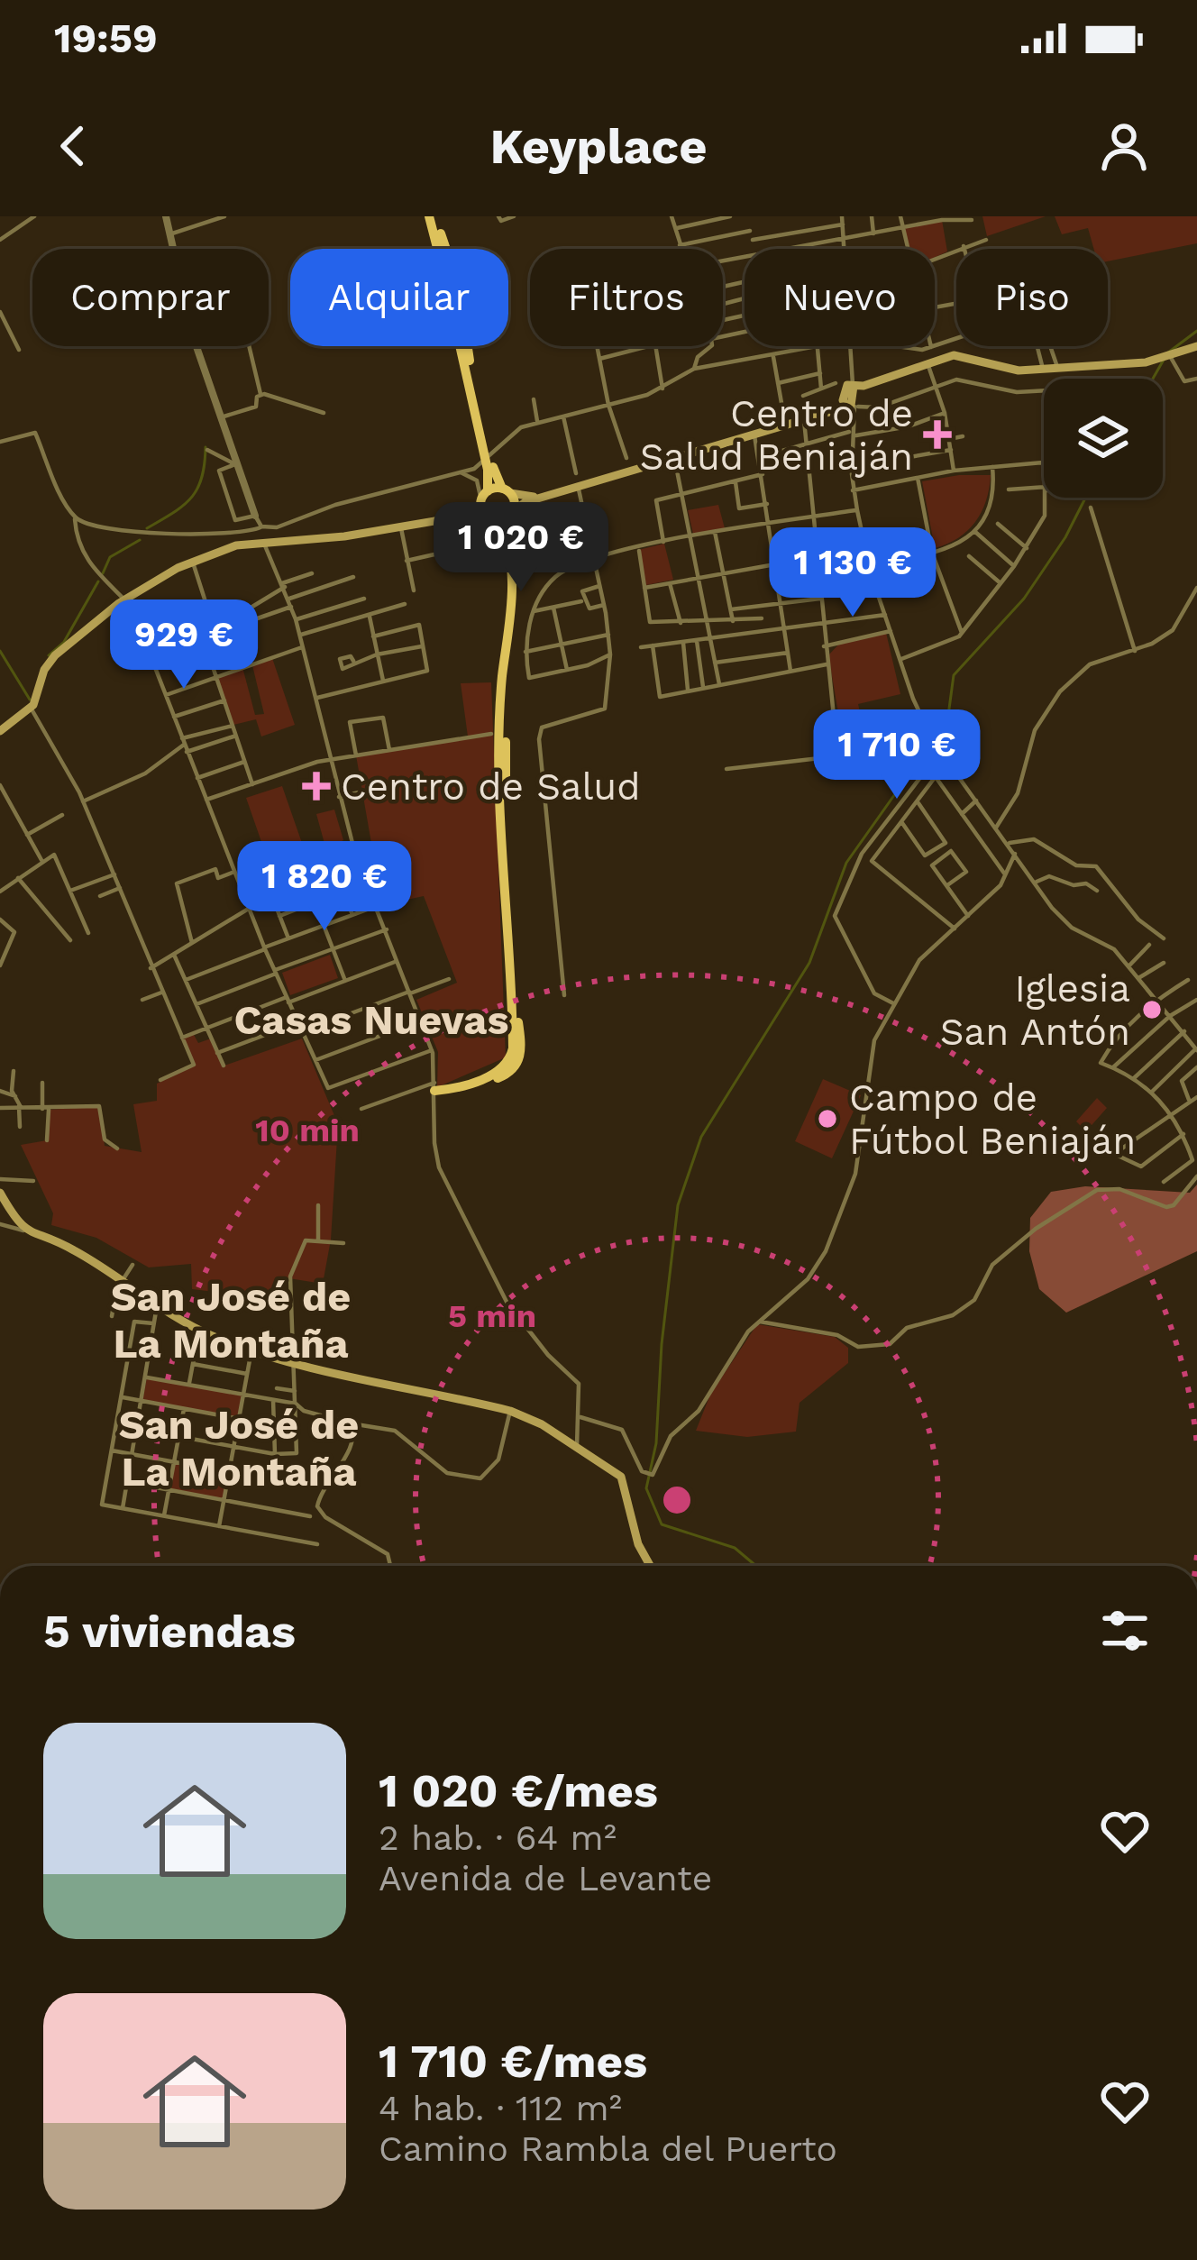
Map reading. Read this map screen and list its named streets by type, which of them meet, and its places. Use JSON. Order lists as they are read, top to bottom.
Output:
{
  "districts": ["Casas Nuevas", "San José de La Montaña", "San José de La Montaña"],
  "places": {
    "health": ["Centro de Salud Beniaján", "Centro de Salud"],
    "other": ["Iglesia San Antón", "Campo de Fútbol Beniaján"]
  },
  "page": {
    "status": "19:59",
    "header": "Keyplace",
    "chip": [
      "Comprar",
      "Alquilar",
      "Filtros",
      "Nuevo",
      "Piso"
    ],
    "price": [
      "1 020 €",
      "1 130 €",
      "929 €",
      "1 710 €",
      "1 820 €"
    ],
    "heading": "5 viviendas",
    "list": [
      {
        "name": "1 020 €/mes",
        "note": "2 hab. · 64 m² · Avenida de Levante"
      },
      {
        "name": "1 710 €/mes",
        "note": "4 hab. · 112 m² · Camino Rambla del Puerto"
      }
    ]
  },
  "rings": ["10 min", "5 min"]
}
